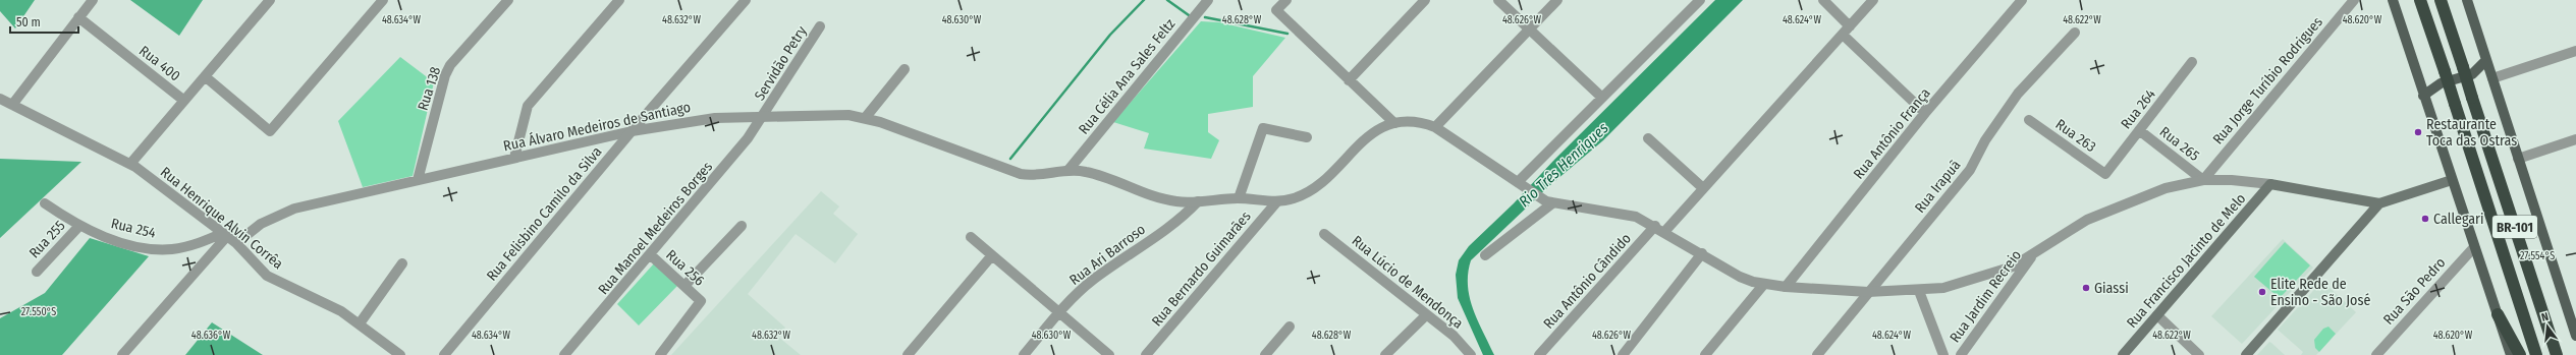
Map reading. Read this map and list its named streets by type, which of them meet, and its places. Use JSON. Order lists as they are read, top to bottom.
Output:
{
  "streets": {
    "highway": ["BR-101"],
    "main road": ["Rua Álvaro Medeiros de Santiago", "Rua Francisco Jacinto de Melo"],
    "street": [
      "Rua 400",
      "Servidão Petry",
      "Rua Célia Ana Sales Feltz",
      "Rua Jorge Turíbio Rodrigues",
      "Rua 138",
      "Rua 264",
      "Rua Antônio França",
      "Rua 263",
      "Rua 265",
      "Rua Irapuã",
      "Rua Felisbino Camilo da Silva",
      "Rua Henrique Alvin Corrêa",
      "Rua 254",
      "Rua Manoel Medeiros Borges",
      "Rua 255",
      "Rua Ari Barroso",
      "Rua 256",
      "Rua Bernardo Guimarães",
      "Rua Antônio Cândido",
      "Rua Lúcio de Mendonça",
      "Rua São Pedro",
      "Rua Jardim Recreio"
    ]
  },
  "crossings": [
    ["Servidão Petry", "Rua Álvaro Medeiros de Santiago"],
    ["Servidão Petry", "Rua Manoel Medeiros Borges"],
    ["Rua Célia Ana Sales Feltz", "Rua Álvaro Medeiros de Santiago"],
    ["Rua Jorge Turíbio Rodrigues", "Rua Álvaro Medeiros de Santiago"],
    ["Rua Jorge Turíbio Rodrigues", "Rua 265"],
    ["Rua 138", "Rua Álvaro Medeiros de Santiago"],
    ["Rua 264", "Rua 263"],
    ["Rua 264", "Rua 265"],
    ["Rua Álvaro Medeiros de Santiago", "Rua Antônio França"],
    ["Rua Álvaro Medeiros de Santiago", "Rua 265"],
    ["Rua Álvaro Medeiros de Santiago", "Rua Irapuã"],
    ["Rua Álvaro Medeiros de Santiago", "Rua Felisbino Camilo da Silva"],
    ["Rua Álvaro Medeiros de Santiago", "Rua Henrique Alvin Corrêa"],
    ["Rua Álvaro Medeiros de Santiago", "Rua Manoel Medeiros Borges"],
    ["Rua Álvaro Medeiros de Santiago", "Rua Ari Barroso"],
    ["Rua Álvaro Medeiros de Santiago", "Rua Francisco Jacinto de Melo"],
    ["Rua Álvaro Medeiros de Santiago", "Rua Bernardo Guimarães"],
    ["Rua Álvaro Medeiros de Santiago", "Rua Antônio Cândido"],
    ["Rua Álvaro Medeiros de Santiago", "Rua Jardim Recreio"],
    ["Rua Henrique Alvin Corrêa", "Rua 254"],
    ["Rua 254", "Rua 255"],
    ["Rua Manoel Medeiros Borges", "Rua 256"]
  ],
  "water": ["Rio Três Henriques"],
  "places": [
    "Restaurante Toca das Ostras",
    "Callegari",
    "Giassi",
    "Elite Rede de Ensino - São José"
  ],
  "scale_bar": "50 m",
  "north": "top",
  "coordinates": [
    "48.634°W",
    "48.628°W",
    "48.626°W",
    "48.624°W",
    "48.620°W",
    "48.632°W",
    "48.630°W",
    "48.622°W",
    "27.554°S",
    "27.550°S",
    "48.636°W"
  ]
}
